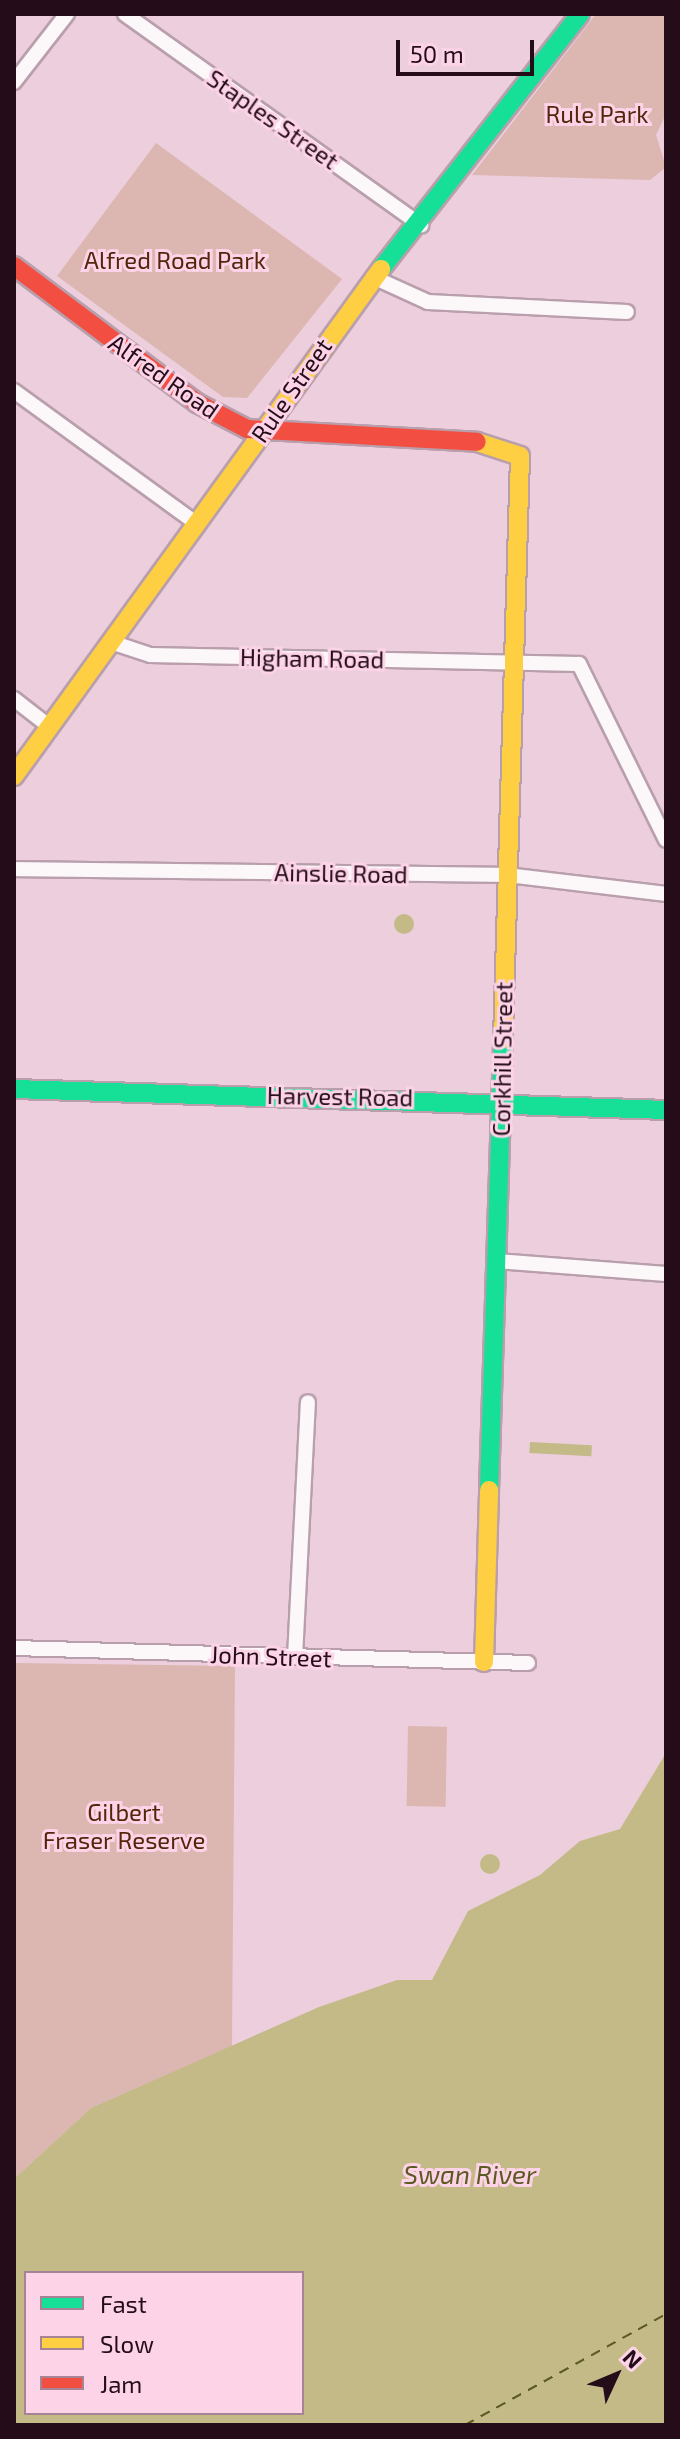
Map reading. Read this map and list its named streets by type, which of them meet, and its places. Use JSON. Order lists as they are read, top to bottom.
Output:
{
  "streets": {
    "street": [
      "Staples Street",
      "Alfred Road",
      "Rule Street",
      "Higham Road",
      "Ainslie Road",
      "Corkhill Street",
      "Harvest Road",
      "John Street"
    ]
  },
  "crossings": [
    ["Staples Street", "Rule Street"],
    ["Alfred Road", "Rule Street"],
    ["Alfred Road", "Corkhill Street"],
    ["Rule Street", "Higham Road"],
    ["Higham Road", "Corkhill Street"],
    ["Ainslie Road", "Corkhill Street"],
    ["Corkhill Street", "Harvest Road"],
    ["Corkhill Street", "John Street"]
  ],
  "water": ["Swan River"],
  "parks": ["Rule Park", "Alfred Road Park", "Gilbert Fraser Reserve"],
  "legend": ["Fast", "Slow", "Jam"],
  "scale_bar": "50 m",
  "north": "top right"
}
